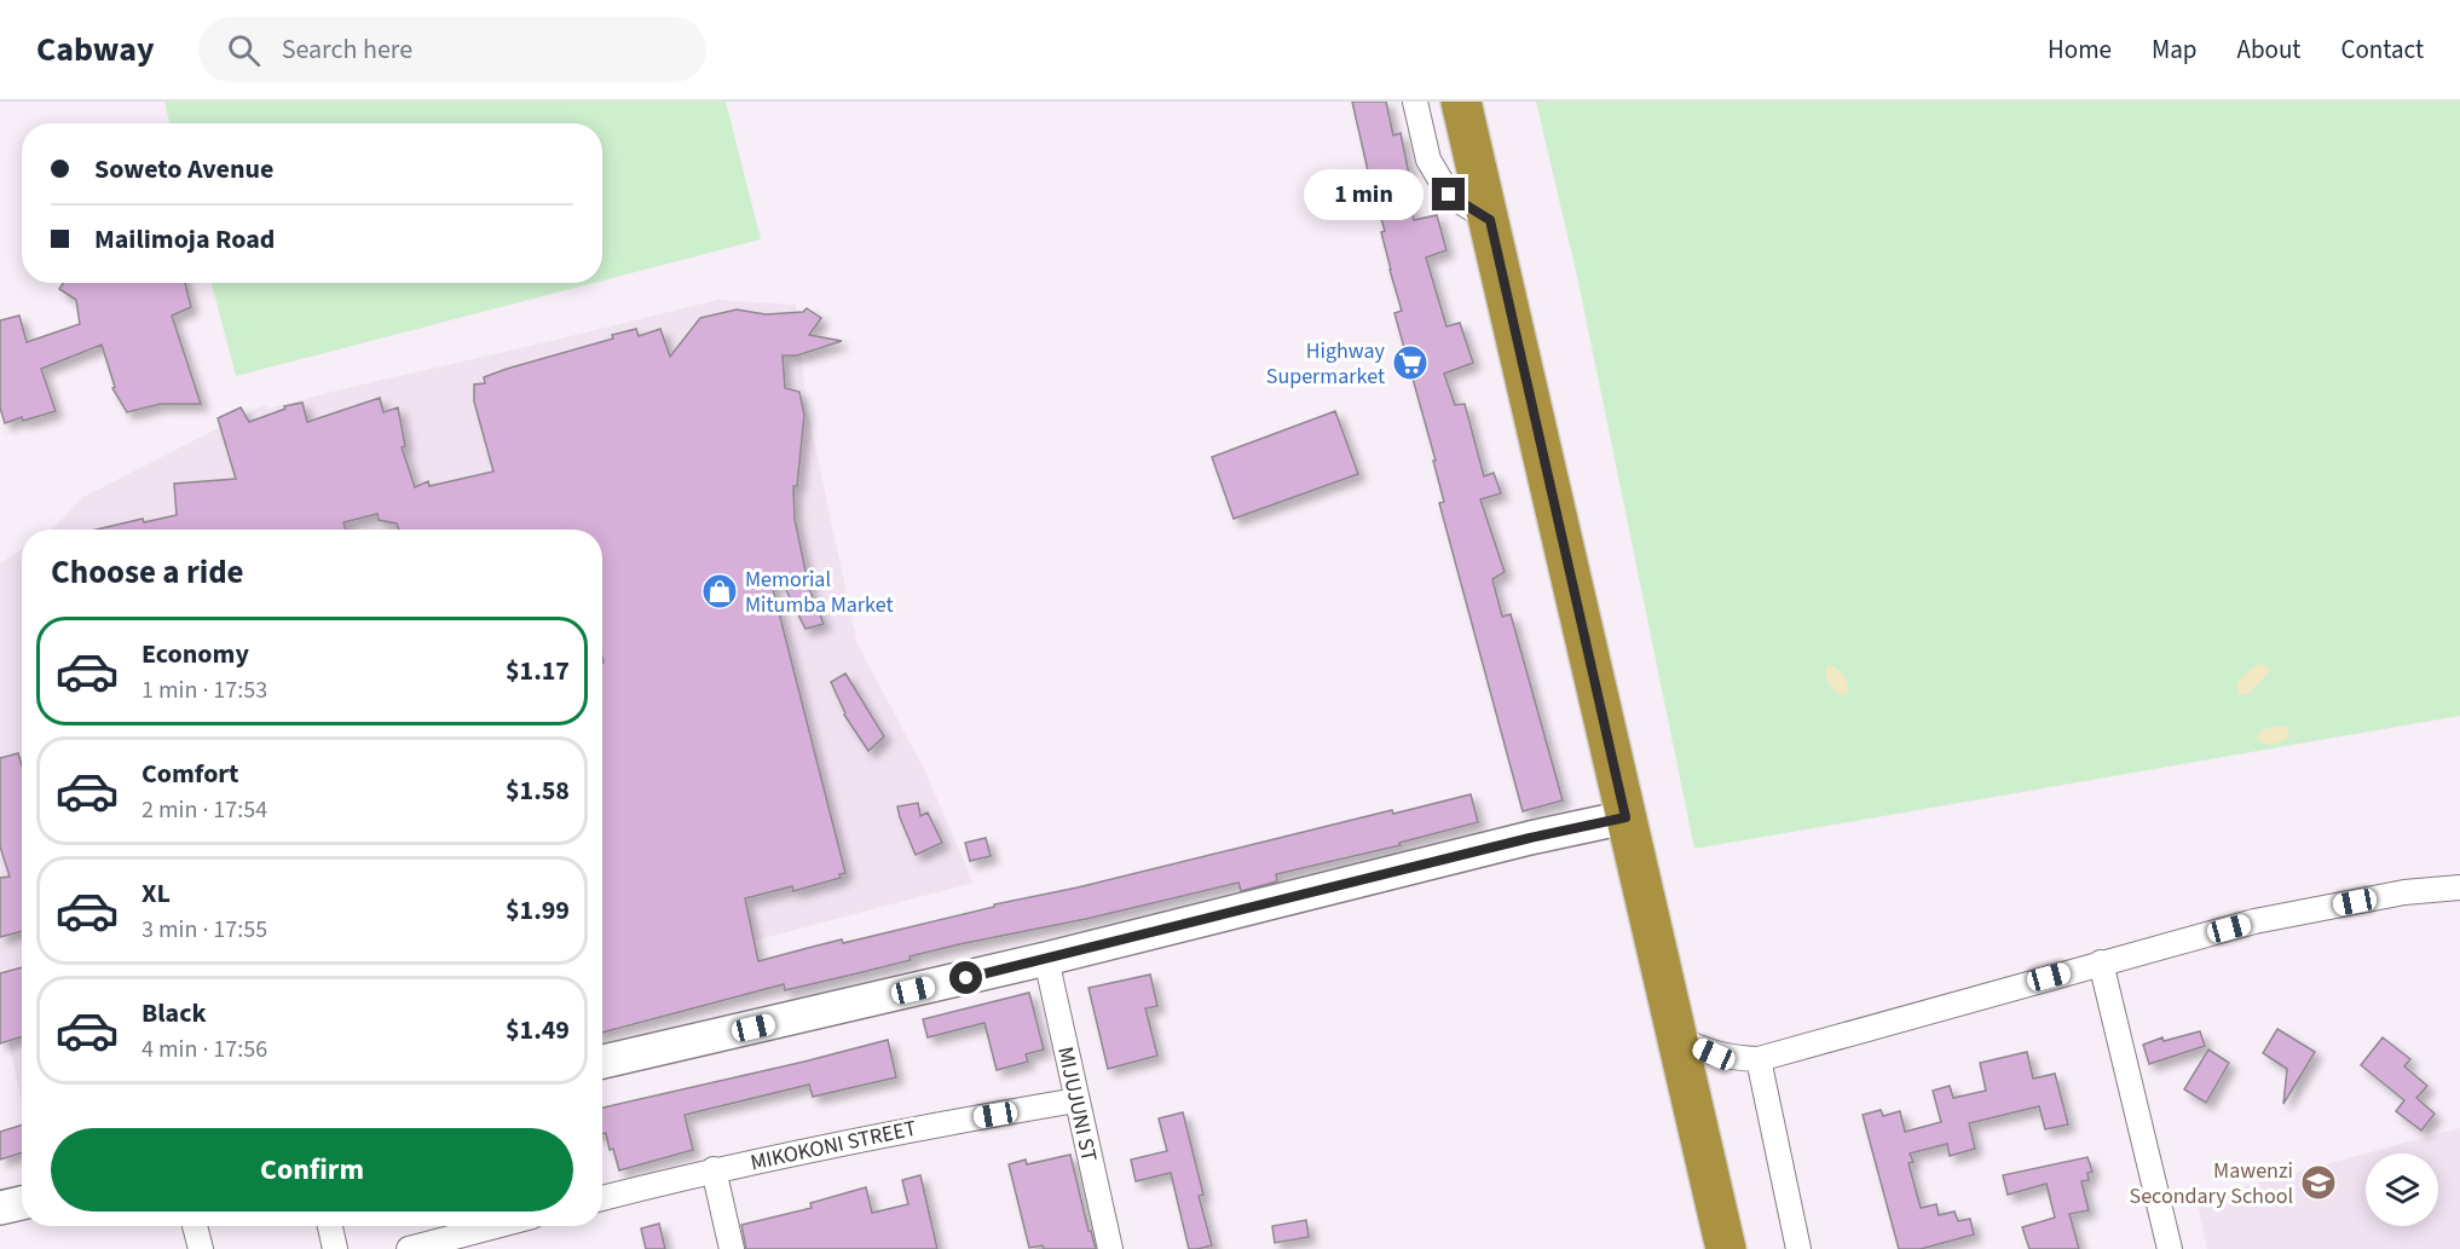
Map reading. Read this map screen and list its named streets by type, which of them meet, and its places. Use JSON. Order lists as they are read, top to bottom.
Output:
{
  "streets": {
    "street": ["MIJUJUNI ST", "MIKOKONI STREET"]
  },
  "crossings": [
    ["MIJUJUNI ST", "MIKOKONI STREET"]
  ],
  "places": {
    "supermarket": ["Highway Supermarket"],
    "shop": ["Memorial Mitumba Market"],
    "school or university": ["Mawenzi Secondary School"]
  },
  "page": {
    "header": "Cabway",
    "search": "Search here",
    "nav": [
      "Home",
      "Map",
      "About",
      "Contact"
    ],
    "banner": ["Soweto Avenue", "Mailimoja Road"],
    "bubble": "1 min",
    "heading": "Choose a ride",
    "list": [
      {
        "name": "Economy",
        "note": "1 min · 17:53",
        "value": "$1.17"
      },
      {
        "name": "Comfort",
        "note": "2 min · 17:54",
        "value": "$1.58"
      },
      {
        "name": "XL",
        "note": "3 min · 17:55",
        "value": "$1.99"
      },
      {
        "name": "Black",
        "note": "4 min · 17:56",
        "value": "$1.49"
      }
    ],
    "buttons": "Confirm"
  }
}
